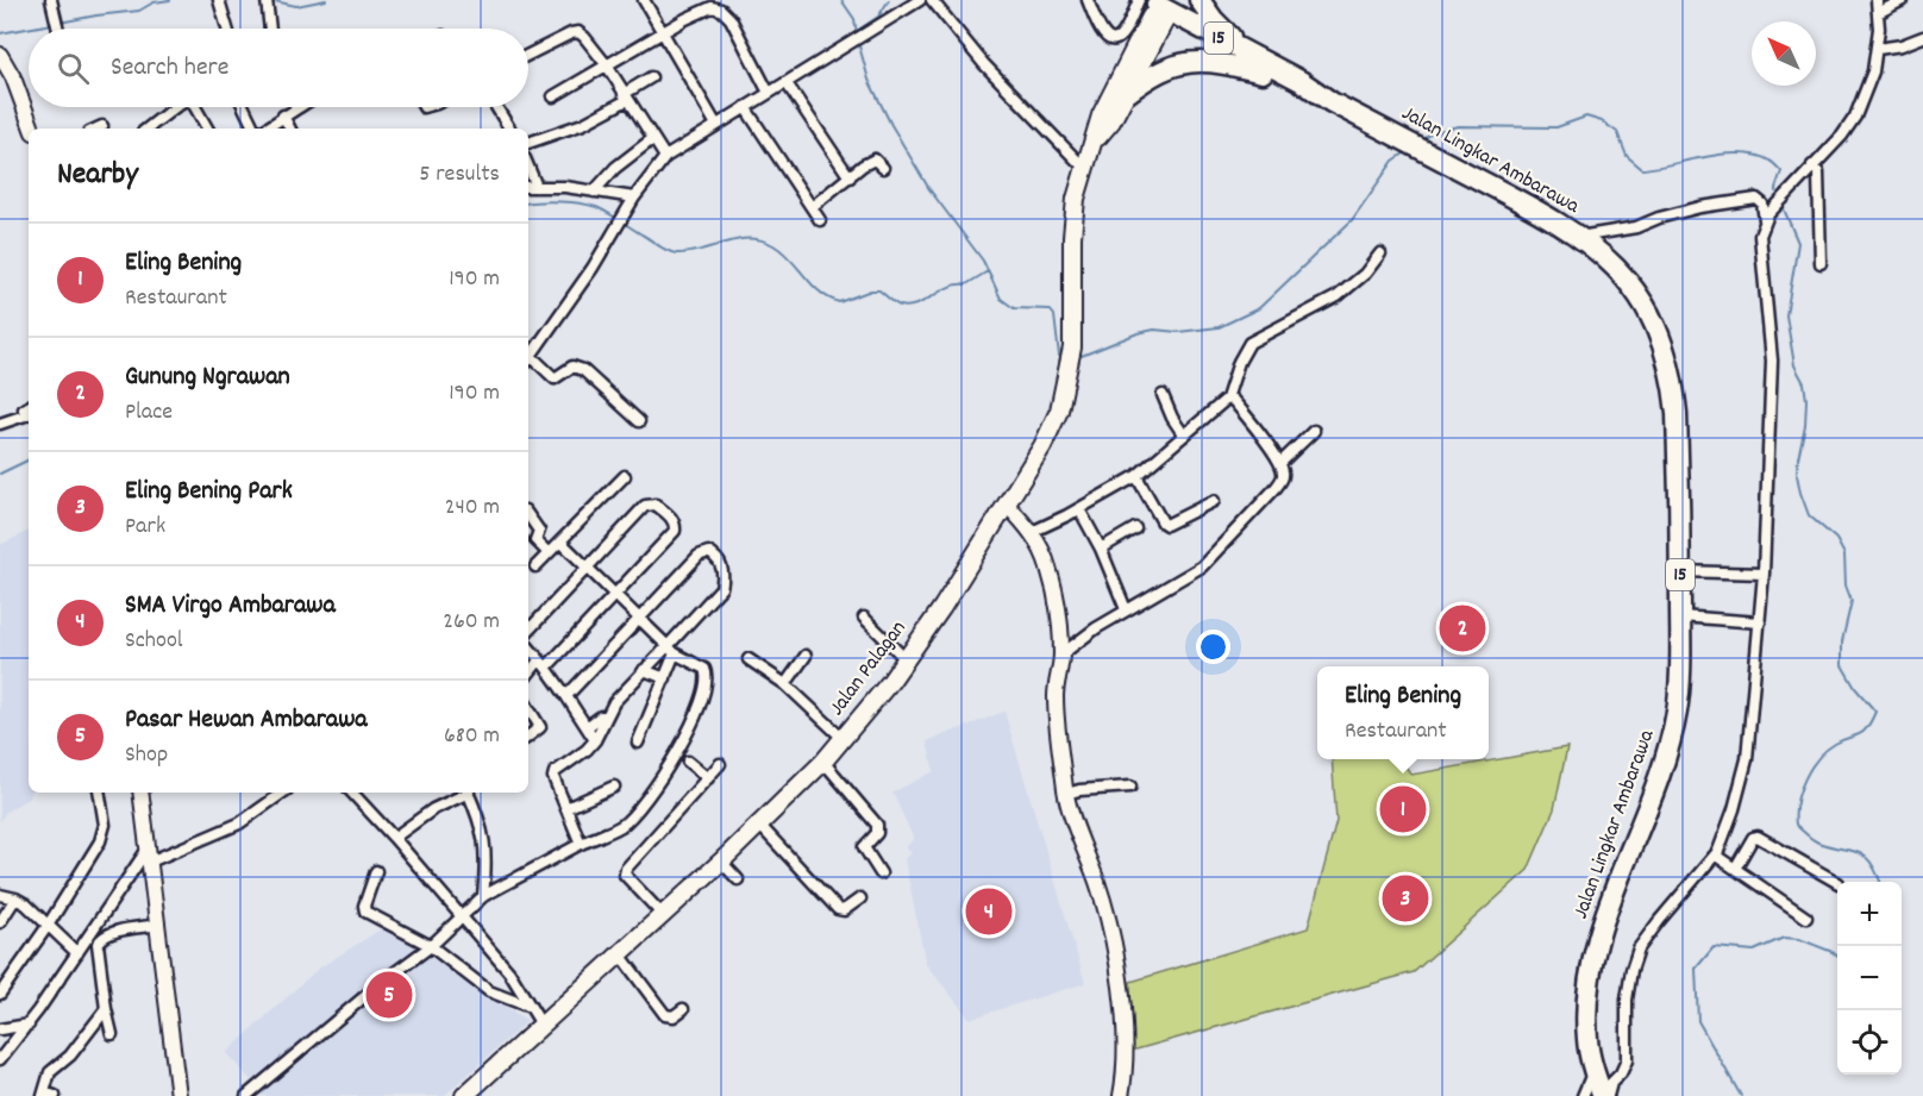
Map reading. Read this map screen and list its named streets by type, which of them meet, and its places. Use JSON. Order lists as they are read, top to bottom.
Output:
{
  "streets": {
    "highway": ["15", "Jalan Lingkar Ambarawa"],
    "main road": ["Jalan Palagan"]
  },
  "crossings": [
    ["15", "Jalan Lingkar Ambarawa"],
    ["Jalan Lingkar Ambarawa", "Jalan Palagan"]
  ],
  "north": "top left",
  "page": {
    "search": "Search here",
    "heading": ["Nearby", "5 results"],
    "list": [
      {
        "mark": "1",
        "name": "Eling Bening",
        "note": "Restaurant",
        "value": "190 m"
      },
      {
        "mark": "2",
        "name": "Gunung Ngrawan",
        "note": "Place",
        "value": "190 m"
      },
      {
        "mark": "3",
        "name": "Eling Bening Park",
        "note": "Park",
        "value": "240 m"
      },
      {
        "mark": "4",
        "name": "SMA Virgo Ambarawa",
        "note": "School",
        "value": "260 m"
      },
      {
        "mark": "5",
        "name": "Pasar Hewan Ambarawa",
        "note": "Shop",
        "value": "680 m"
      }
    ],
    "pins": [
      "2",
      "1",
      "3",
      "4",
      "5"
    ],
    "popup": ["Eling Bening", "Restaurant"],
    "map_buttons": ["+", "−"]
  }
}
